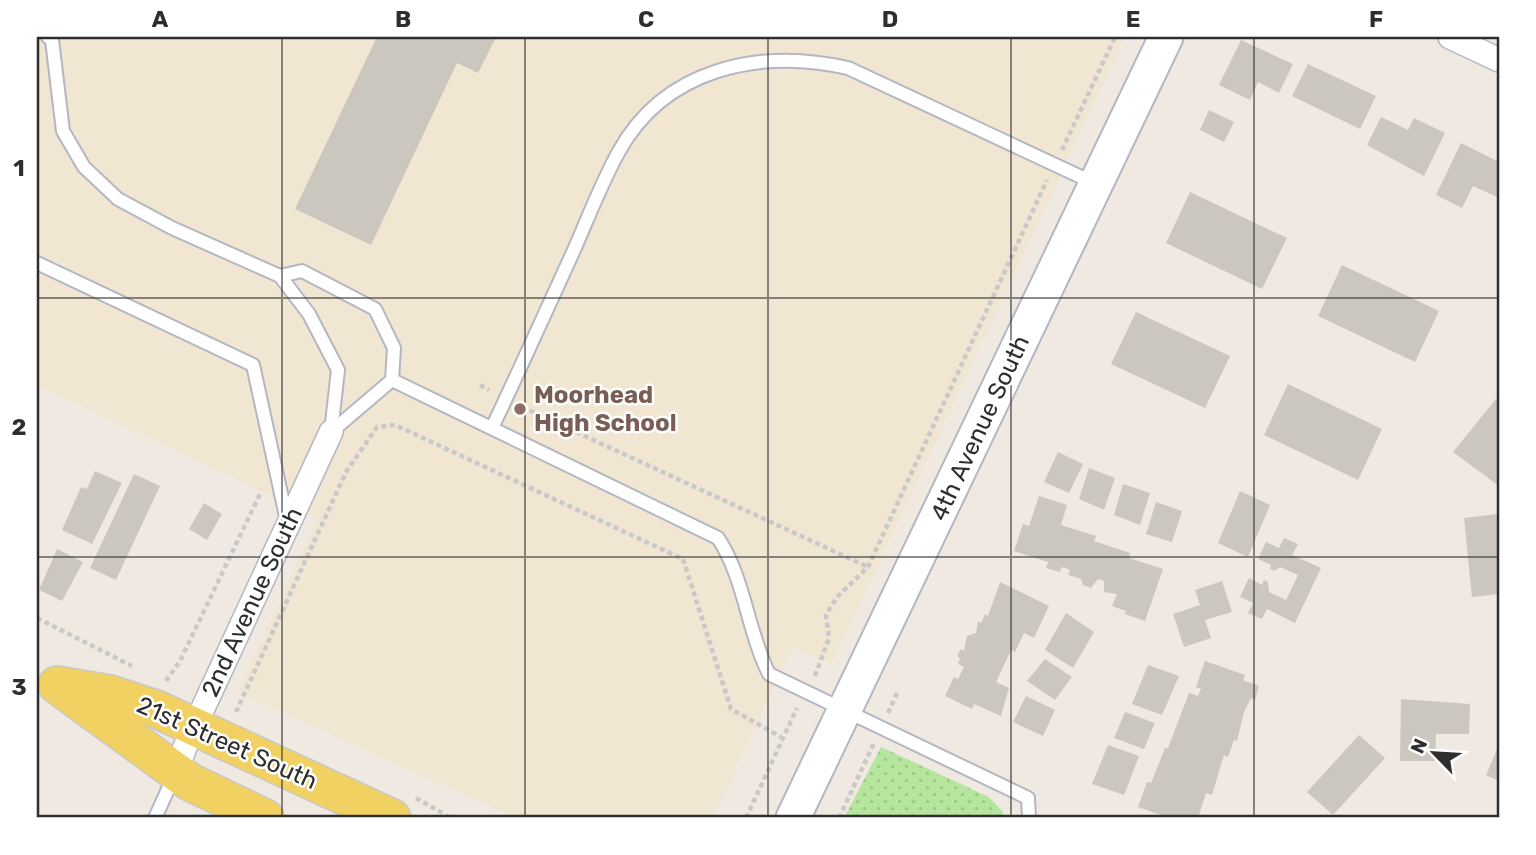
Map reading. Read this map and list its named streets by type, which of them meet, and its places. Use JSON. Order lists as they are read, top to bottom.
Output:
{
  "streets": {
    "main road": ["21st Street South"],
    "street": ["4th Avenue South", "2nd Avenue South"]
  },
  "crossings": [
    ["2nd Avenue South", "21st Street South"]
  ],
  "places": ["Moorhead High School"],
  "north": "top left",
  "grid": {
    "columns": [
      "A",
      "B",
      "C",
      "D",
      "E",
      "F"
    ],
    "rows": ["1", "2", "3"]
  }
}
